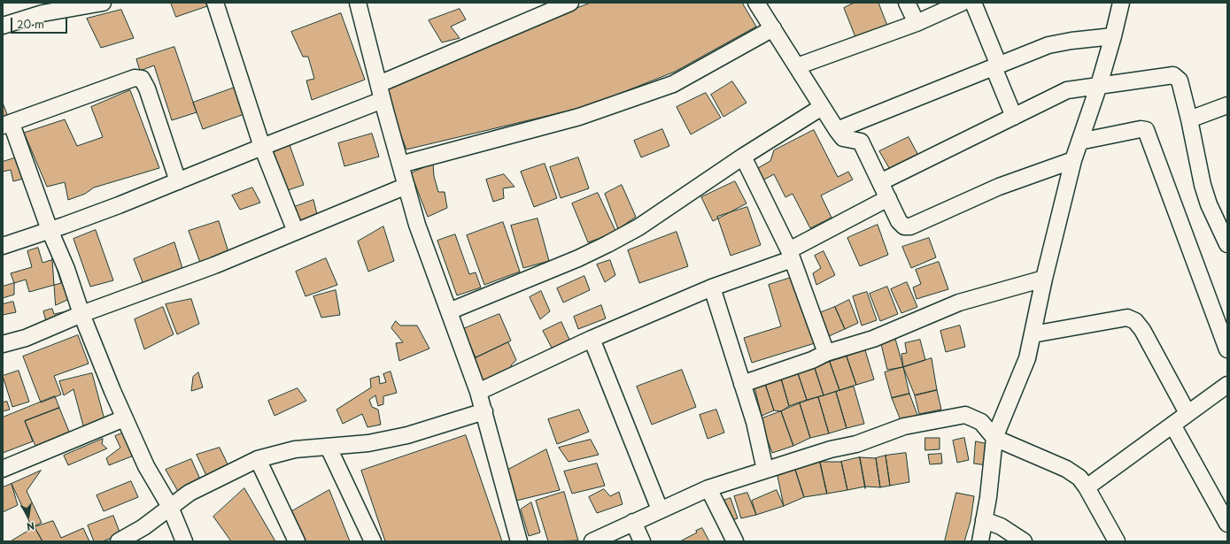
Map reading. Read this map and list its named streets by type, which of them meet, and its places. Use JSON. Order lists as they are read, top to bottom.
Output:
{
  "scale_bar": "20 m",
  "north": "bottom"
}
